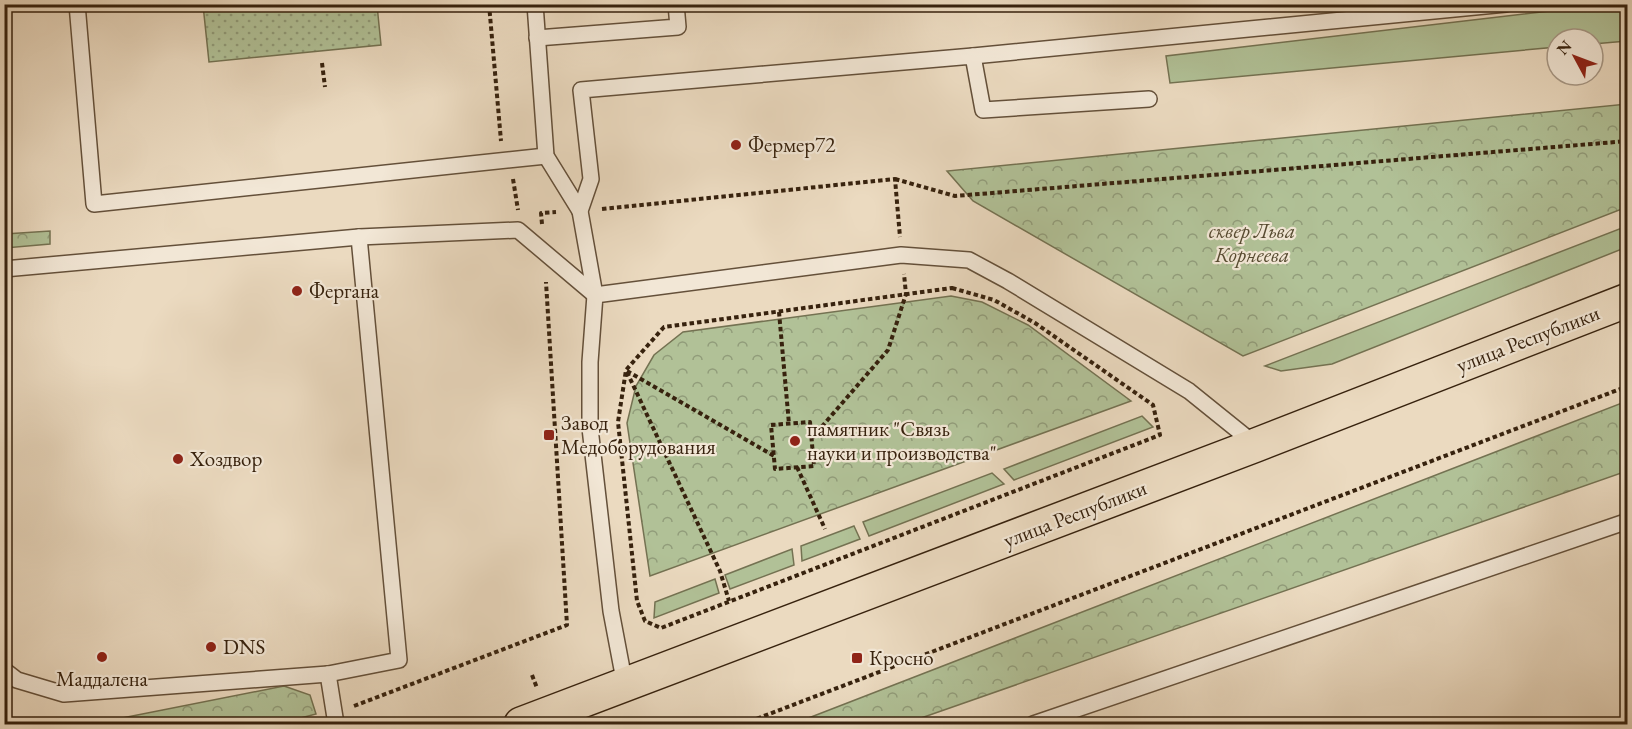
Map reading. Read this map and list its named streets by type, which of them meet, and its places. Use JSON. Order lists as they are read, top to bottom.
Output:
{
  "streets": {
    "main road": ["улица Республики"]
  },
  "parks": ["сквер Льва Корнеева"],
  "places": {
    "other": [
      "Фермер72",
      "Фергана",
      "памятник \"Связь науки и производства\"",
      "Хоздвор",
      "DNS",
      "Маддалена"
    ],
    "transit": ["Завод Медоборудования", "Кросно"]
  },
  "north": "top left"
}
